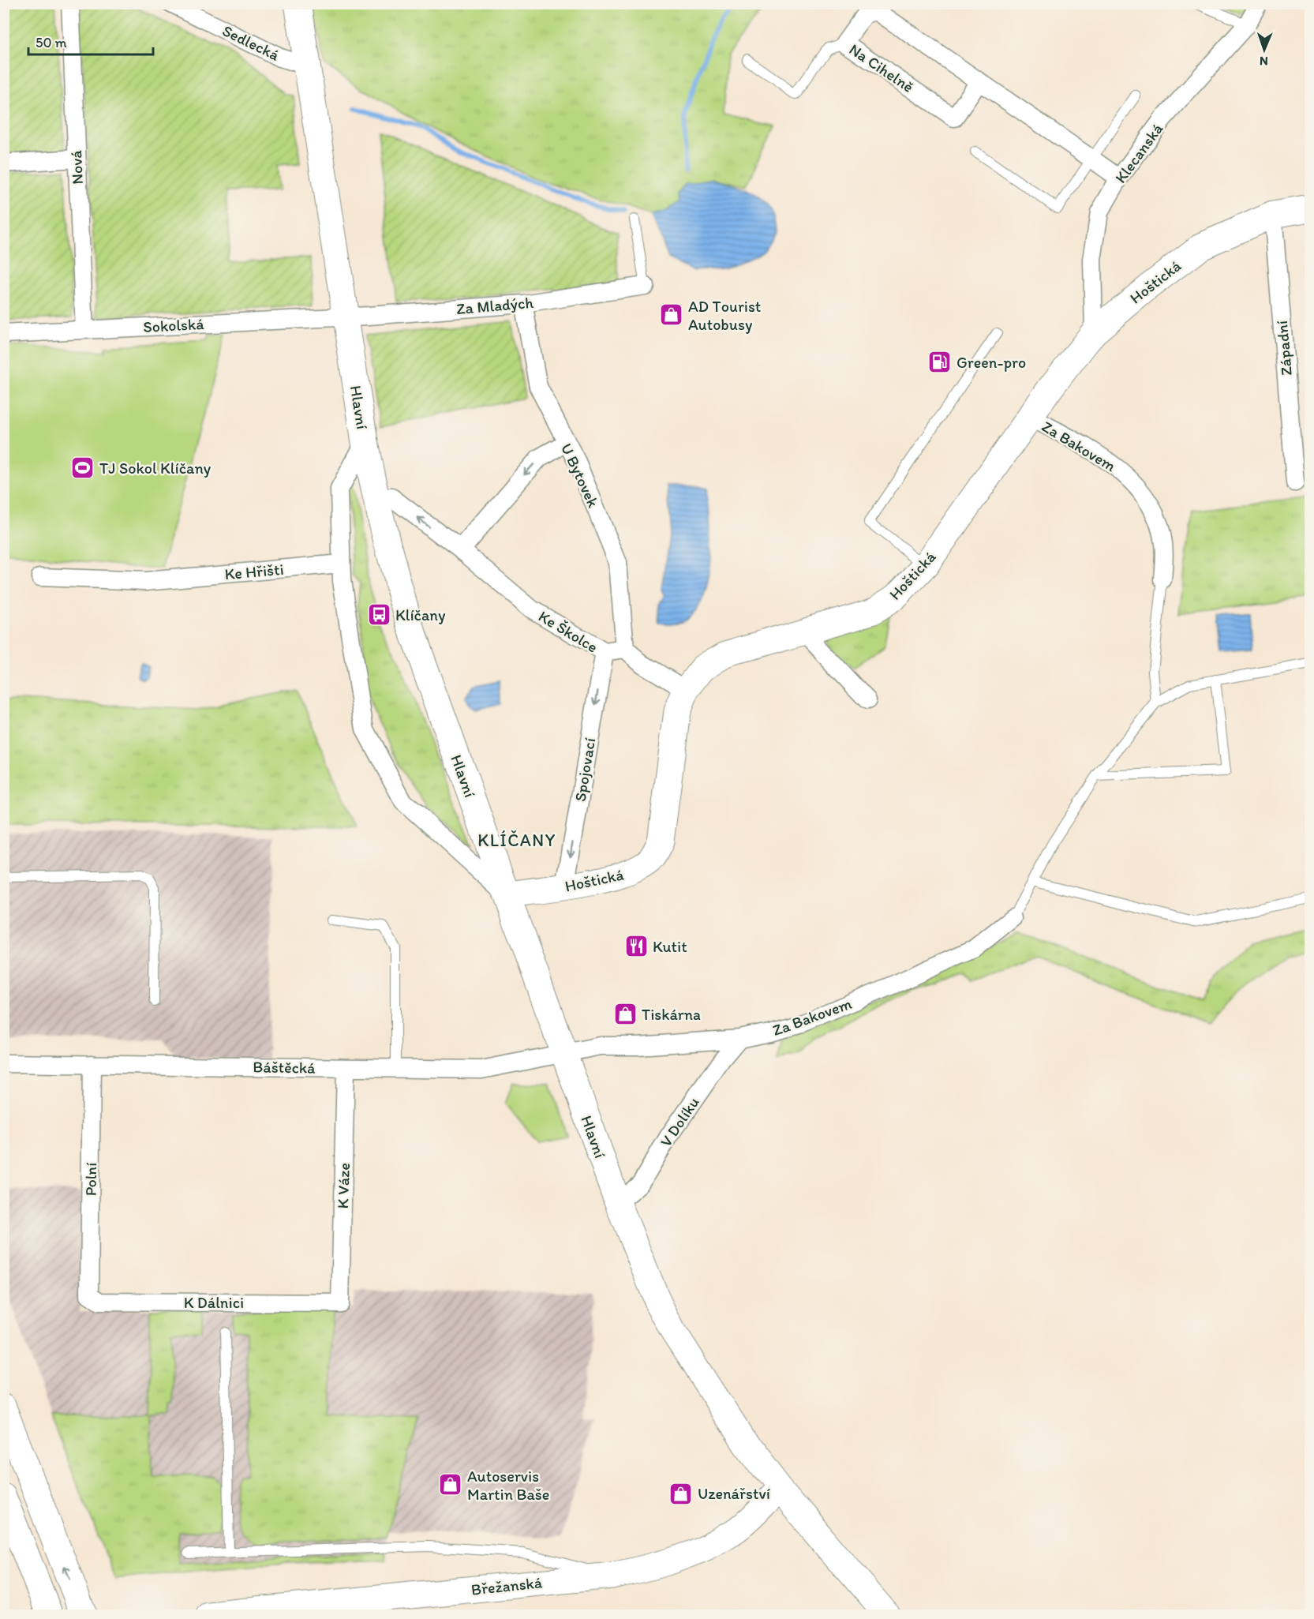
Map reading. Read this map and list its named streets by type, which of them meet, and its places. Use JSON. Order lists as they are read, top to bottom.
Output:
{
  "streets": {
    "main road": ["Hoštická", "Hlavní", "Břežanská"],
    "street": [
      "Sedlecká",
      "Na Cihelně",
      "Klecanská",
      "Nová",
      "Za Mladých",
      "Sokolská",
      "Západní",
      "Za Bakovem",
      "U Bytovek",
      "Ke Hřišti",
      "Ke Školce",
      "Spojovací",
      "Báštěcká",
      "V Dolíku",
      "Polní",
      "K Váze",
      "K Dálnici"
    ]
  },
  "crossings": [
    ["Sedlecká", "Hlavní"],
    ["Na Cihelně", "Klecanská"],
    ["Klecanská", "Hoštická"],
    ["Nová", "Sokolská"],
    ["Hoštická", "Západní"],
    ["Hoštická", "Hlavní"],
    ["Hoštická", "Za Bakovem"],
    ["Hoštická", "Spojovací"],
    ["Za Mladých", "Sokolská"],
    ["Za Mladých", "Hlavní"],
    ["Za Mladých", "U Bytovek"],
    ["Sokolská", "Hlavní"],
    ["Hlavní", "Za Bakovem"],
    ["Hlavní", "Ke Školce"],
    ["Hlavní", "Báštěcká"],
    ["Hlavní", "V Dolíku"],
    ["Hlavní", "Břežanská"],
    ["Za Bakovem", "Báštěcká"],
    ["Za Bakovem", "V Dolíku"],
    ["U Bytovek", "Ke Školce"],
    ["Ke Školce", "Spojovací"],
    ["Báštěcká", "Polní"],
    ["Báštěcká", "K Váze"],
    ["Polní", "K Dálnici"],
    ["K Váze", "K Dálnici"]
  ],
  "one_way": ["Spojovací"],
  "districts": ["KLÍČANY"],
  "places": {
    "shop": [
      "AD Tourist Autobusy",
      "Tiskárna",
      "Autoservis Martin Baše",
      "Uzenářství"
    ],
    "fuel station": ["Green-pro"],
    "sports": ["TJ Sokol Klíčany"],
    "bus stop": ["Klíčany"],
    "restaurant": ["Kutit"]
  },
  "scale_bar": "50 m",
  "north": "bottom"
}
